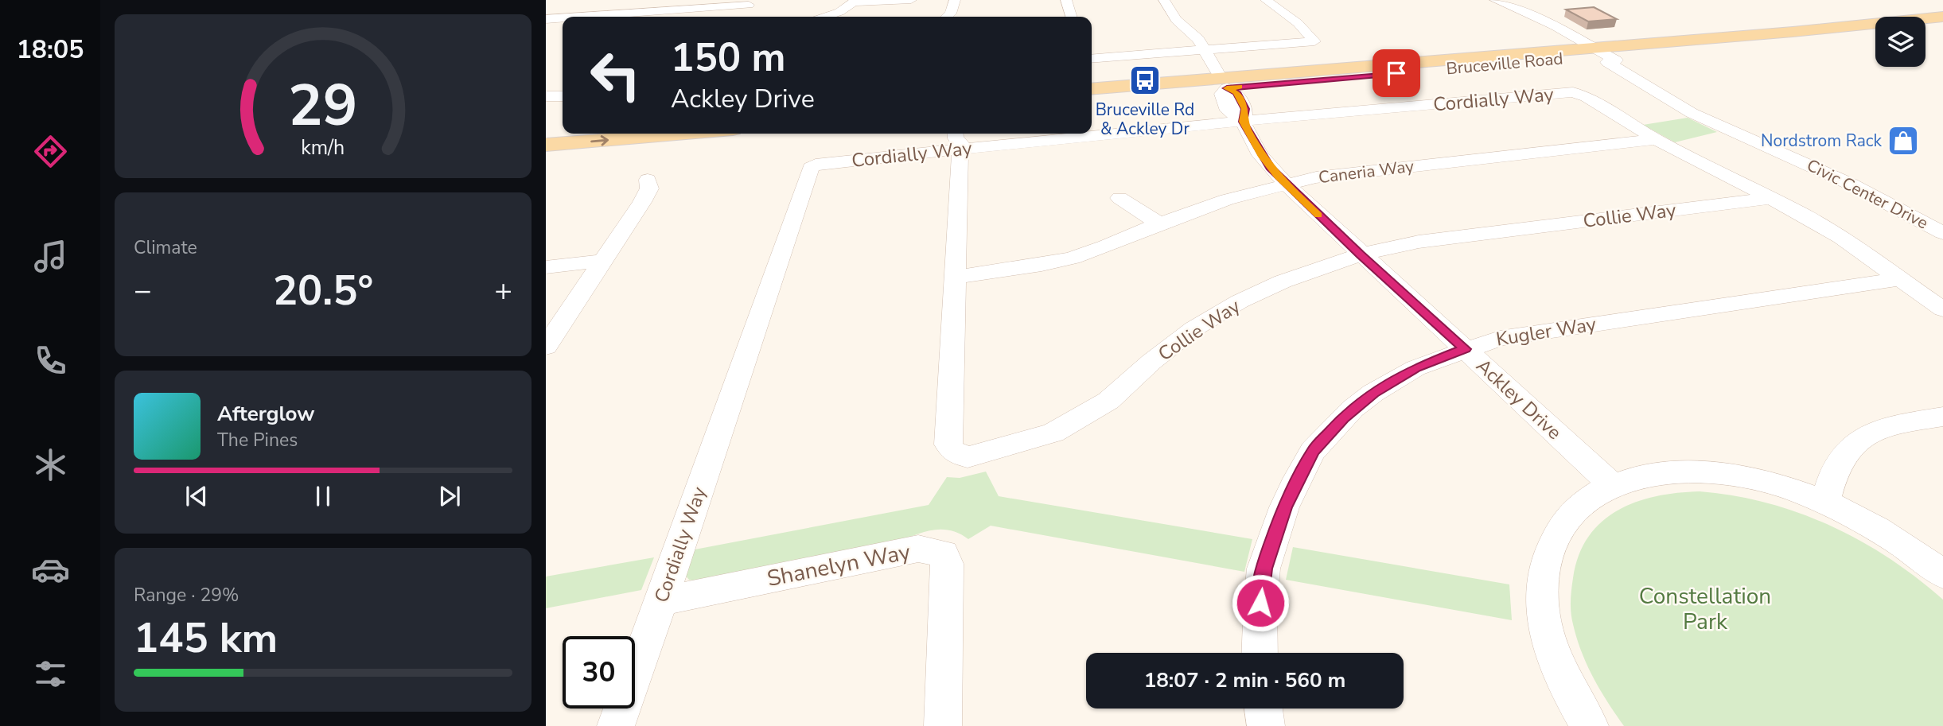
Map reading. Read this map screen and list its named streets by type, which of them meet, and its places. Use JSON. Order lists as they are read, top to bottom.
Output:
{
  "streets": {
    "main road": ["Bruceville Road"],
    "street": [
      "Cordially Way",
      "Caneria Way",
      "Civic Center Drive",
      "Collie Way",
      "Kugler Way",
      "Ackley Drive",
      "Shanelyn Way"
    ]
  },
  "crossings": [
    ["Bruceville Road", "Civic Center Drive"],
    ["Bruceville Road", "Ackley Drive"],
    ["Cordially Way", "Caneria Way"],
    ["Cordially Way", "Collie Way"],
    ["Cordially Way", "Kugler Way"],
    ["Cordially Way", "Ackley Drive"],
    ["Cordially Way", "Shanelyn Way"],
    ["Caneria Way", "Collie Way"],
    ["Caneria Way", "Ackley Drive"],
    ["Collie Way", "Ackley Drive"],
    ["Kugler Way", "Ackley Drive"]
  ],
  "parks": ["Constellation Park"],
  "places": {
    "bus stop": ["Bruceville Rd & Ackley Dr"],
    "shop": ["Nordstrom Rack"]
  },
  "page": {
    "tabs": "18:05",
    "turn": ["150 m", "Ackley Drive"],
    "tile": [
      "Climate",
      ["Range · 29%", "145 km"]
    ],
    "heat": ["−", "20.5°", "+"],
    "song": ["Afterglow", "The Pines"],
    "limit": "30",
    "trip": "18:07 · 2 min · 560 m",
    "gauge": ["29", "km/h"]
  }
}
